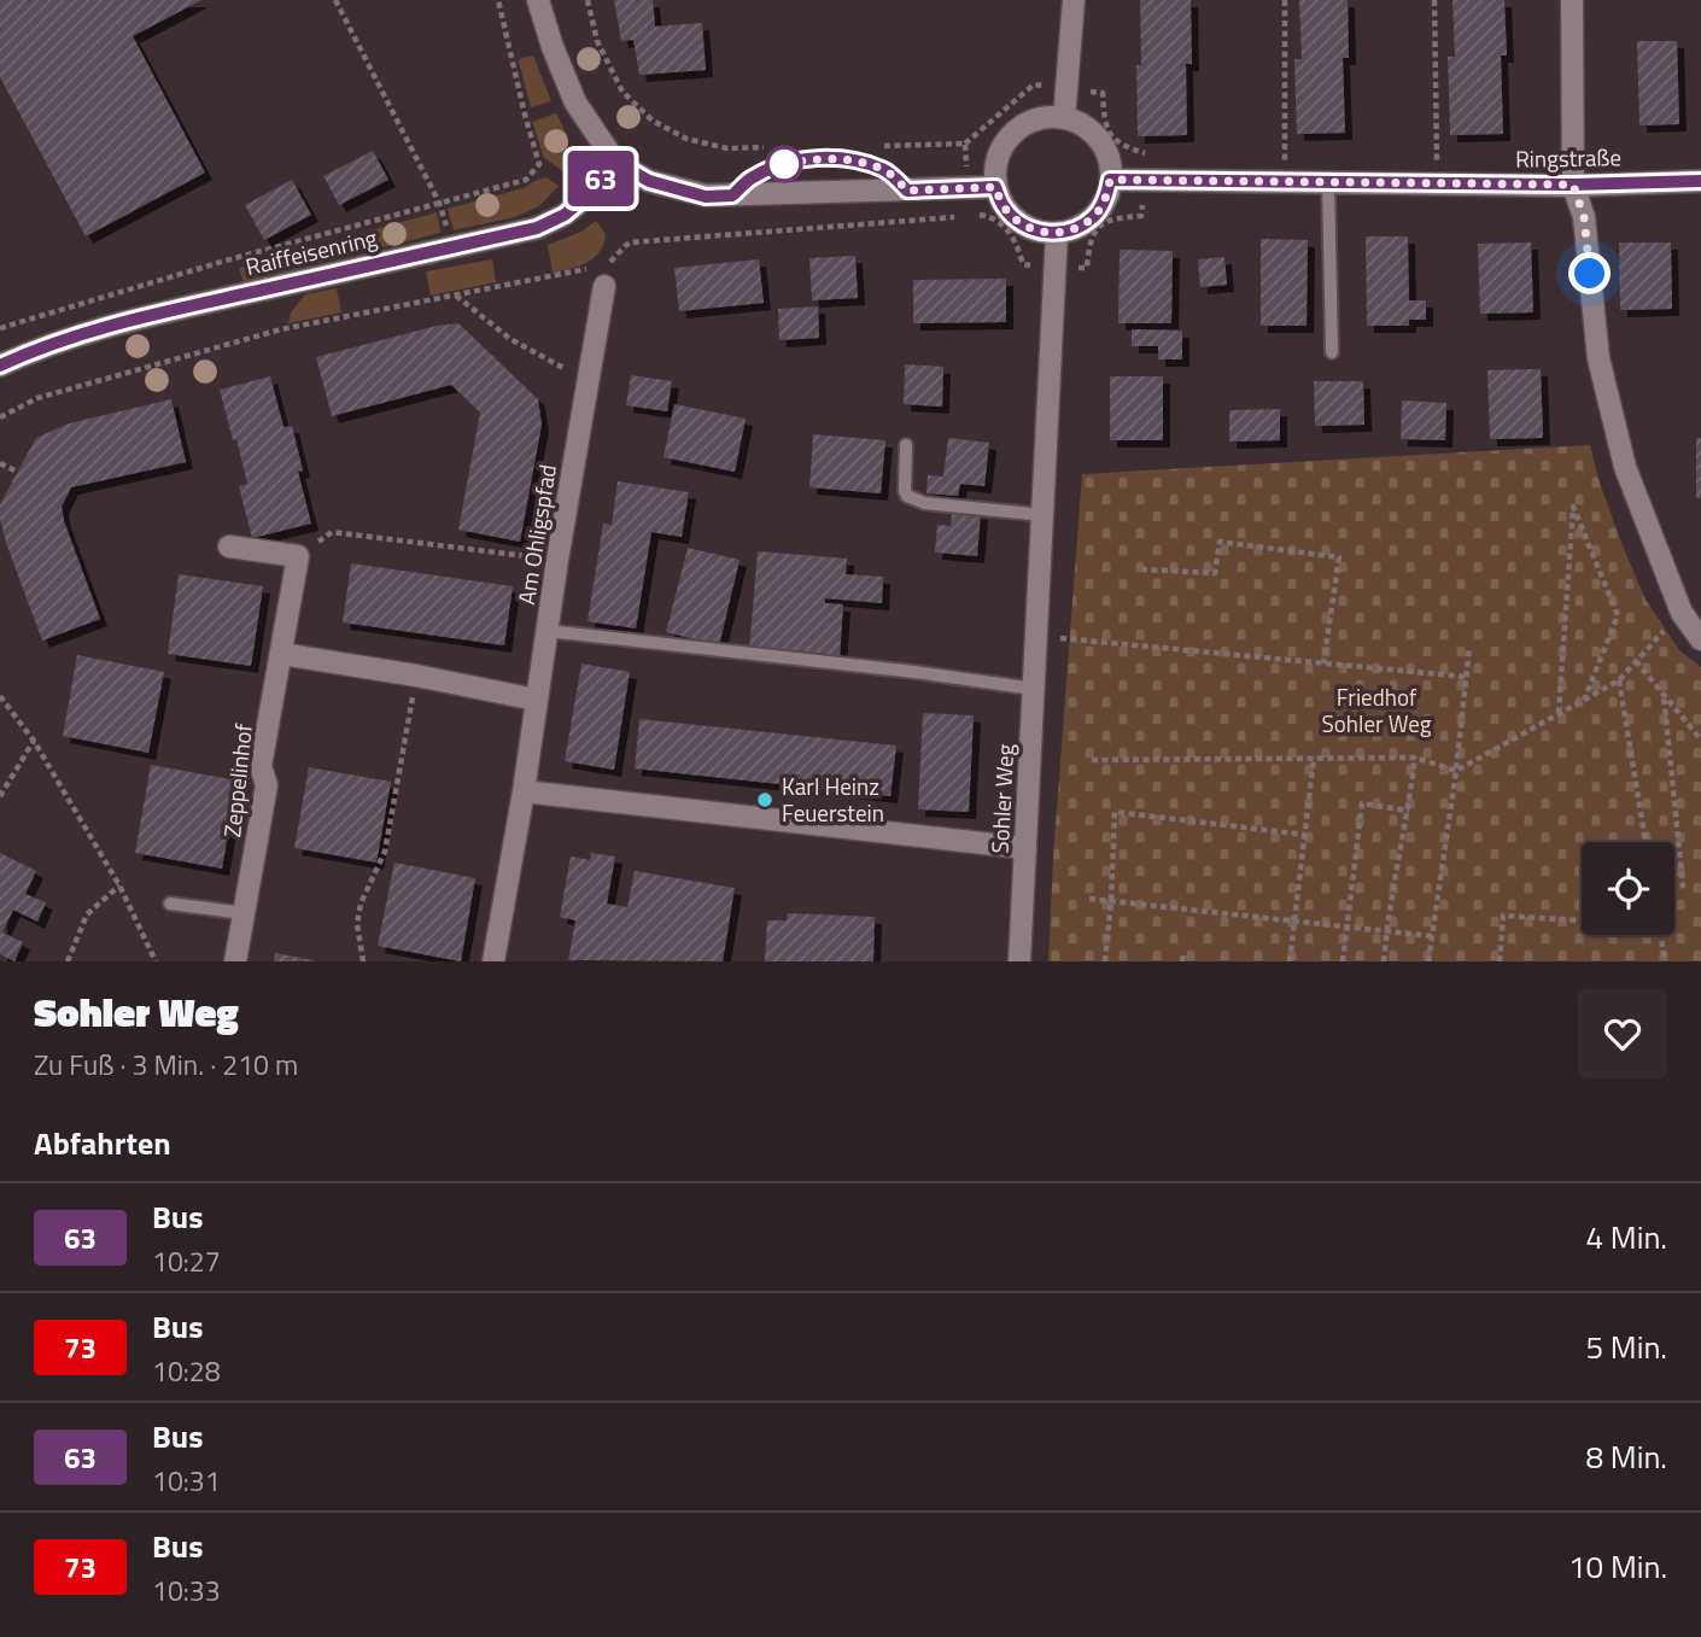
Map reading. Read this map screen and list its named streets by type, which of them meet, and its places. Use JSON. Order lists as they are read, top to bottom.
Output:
{
  "streets": {
    "street": [
      "Ringstraße",
      "Raiffeisenring",
      "Am Ohligspfad",
      "Zeppelinhof",
      "Sohler Weg"
    ]
  },
  "crossings": [
    ["Ringstraße", "Sohler Weg"]
  ],
  "parks": ["Friedhof Sohler Weg"],
  "places": ["Karl Heinz Feuerstein"],
  "lines": ["bus line 63"],
  "page": {
    "on_map": "63",
    "heading": [
      ["Sohler Weg", "Zu Fuß · 3 Min. · 210 m"],
      "Abfahrten"
    ],
    "list": [
      {
        "mark": "63",
        "name": "Bus",
        "note": "10:27",
        "value": "4 Min."
      },
      {
        "mark": "73",
        "name": "Bus",
        "note": "10:28",
        "value": "5 Min."
      },
      {
        "mark": "63",
        "name": "Bus",
        "note": "10:31",
        "value": "8 Min."
      },
      {
        "mark": "73",
        "name": "Bus",
        "note": "10:33",
        "value": "10 Min."
      }
    ]
  }
}
